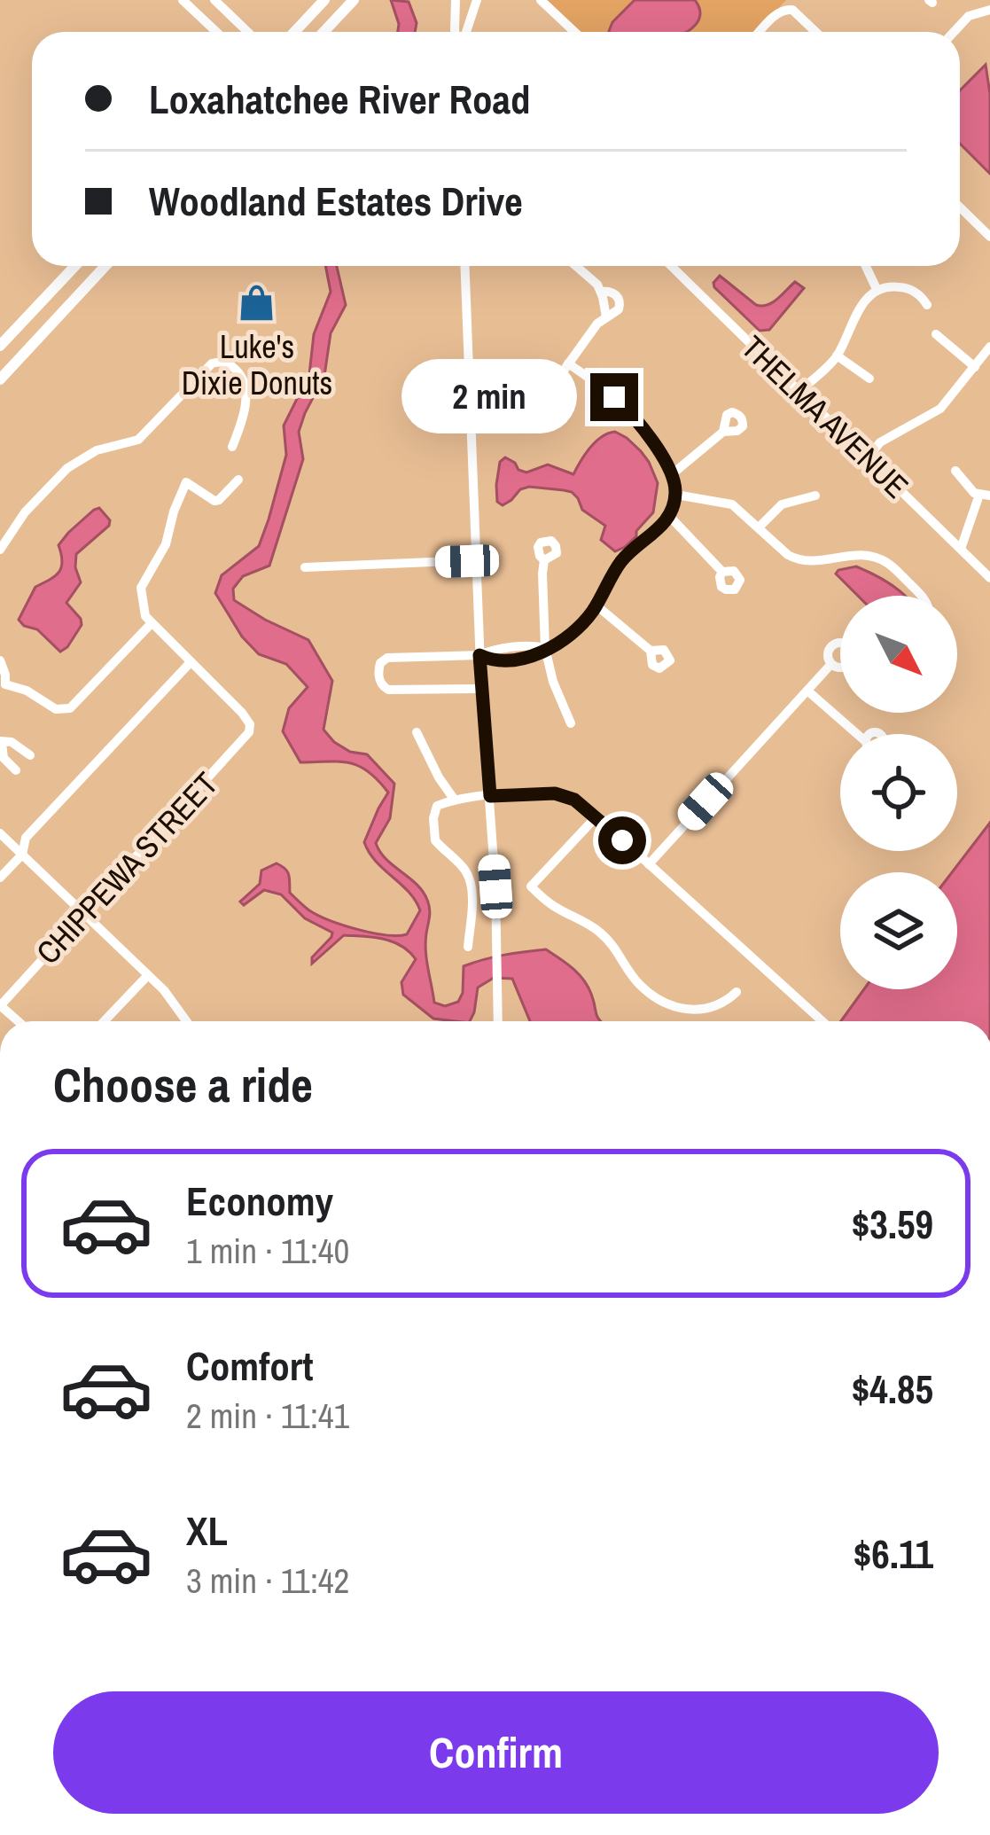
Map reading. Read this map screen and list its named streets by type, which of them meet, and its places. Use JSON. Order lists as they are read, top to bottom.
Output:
{
  "streets": {
    "street": ["THELMA AVENUE", "CHIPPEWA STREET"]
  },
  "places": {
    "shop": ["Luke's Dixie Donuts"]
  },
  "north": "bottom right",
  "page": {
    "banner": ["Loxahatchee River Road", "Woodland Estates Drive"],
    "bubble": "2 min",
    "heading": "Choose a ride",
    "list": [
      {
        "name": "Economy",
        "note": "1 min · 11:40",
        "value": "$3.59"
      },
      {
        "name": "Comfort",
        "note": "2 min · 11:41",
        "value": "$4.85"
      },
      {
        "name": "XL",
        "note": "3 min · 11:42",
        "value": "$6.11"
      }
    ],
    "buttons": "Confirm"
  }
}
